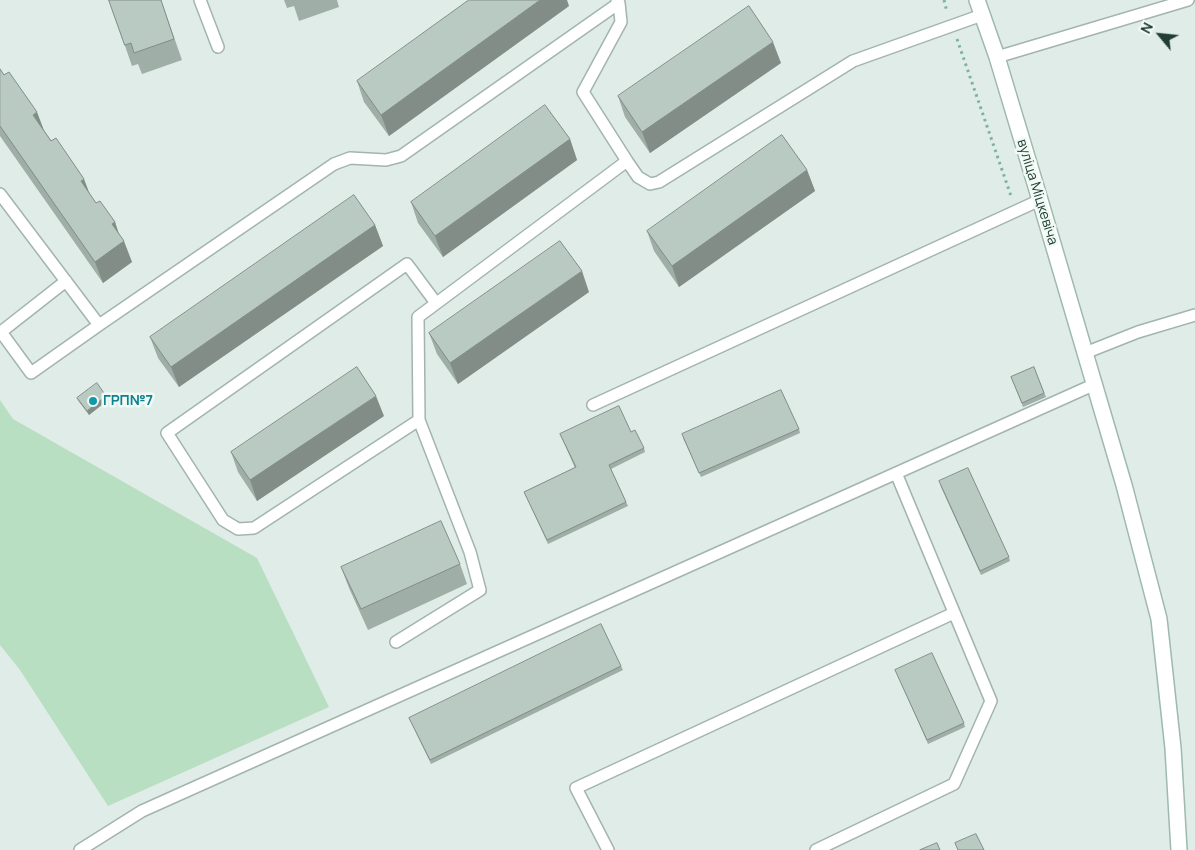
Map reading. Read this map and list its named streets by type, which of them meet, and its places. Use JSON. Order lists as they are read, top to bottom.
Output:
{
  "streets": {
    "street": ["вуліца Міцкевіча"]
  },
  "places": ["ГРП№7"],
  "north": "top left"
}
